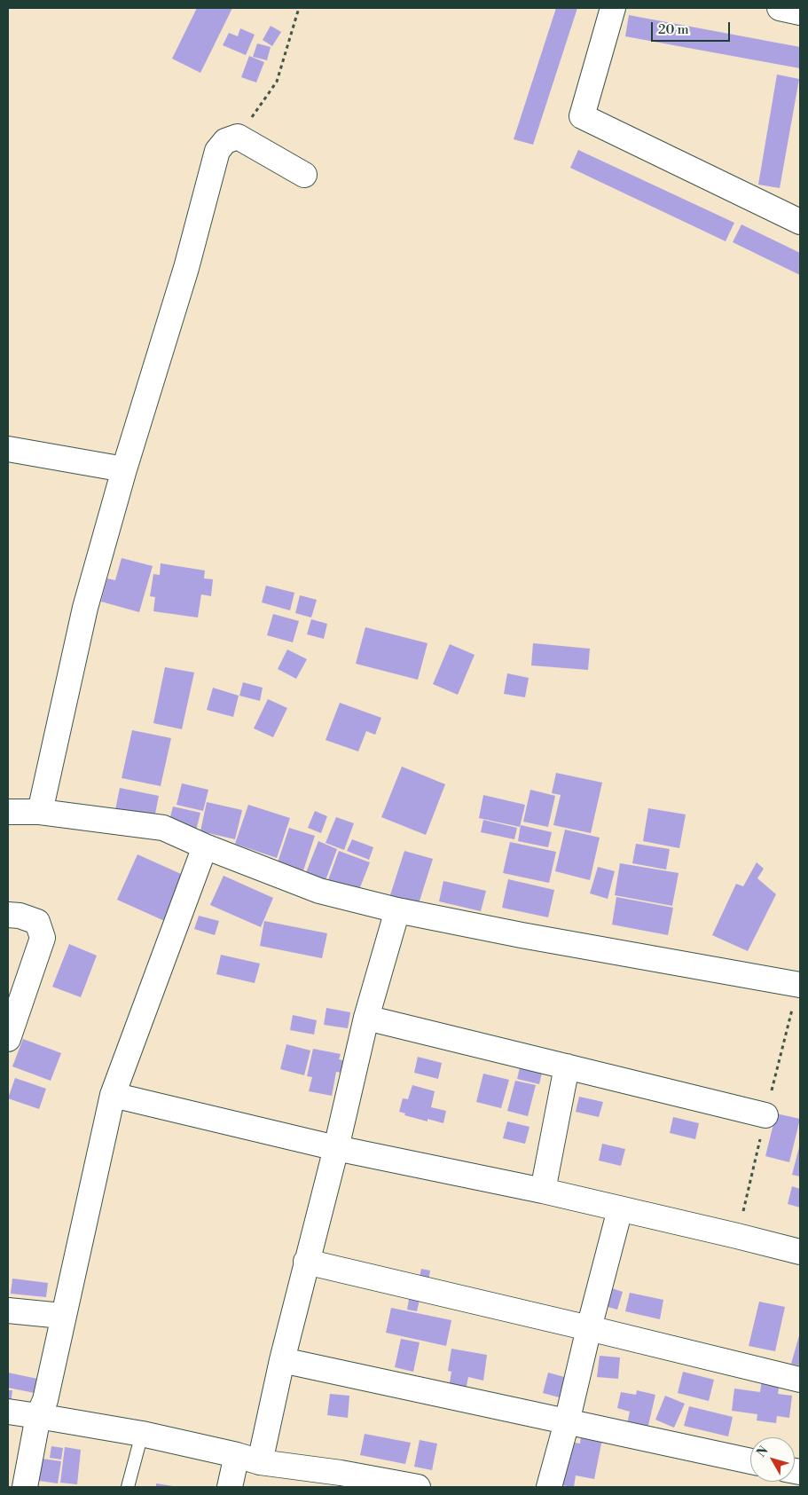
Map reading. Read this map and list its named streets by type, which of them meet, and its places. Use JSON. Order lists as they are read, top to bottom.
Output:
{
  "scale_bar": "20 m",
  "north": "top left"
}
